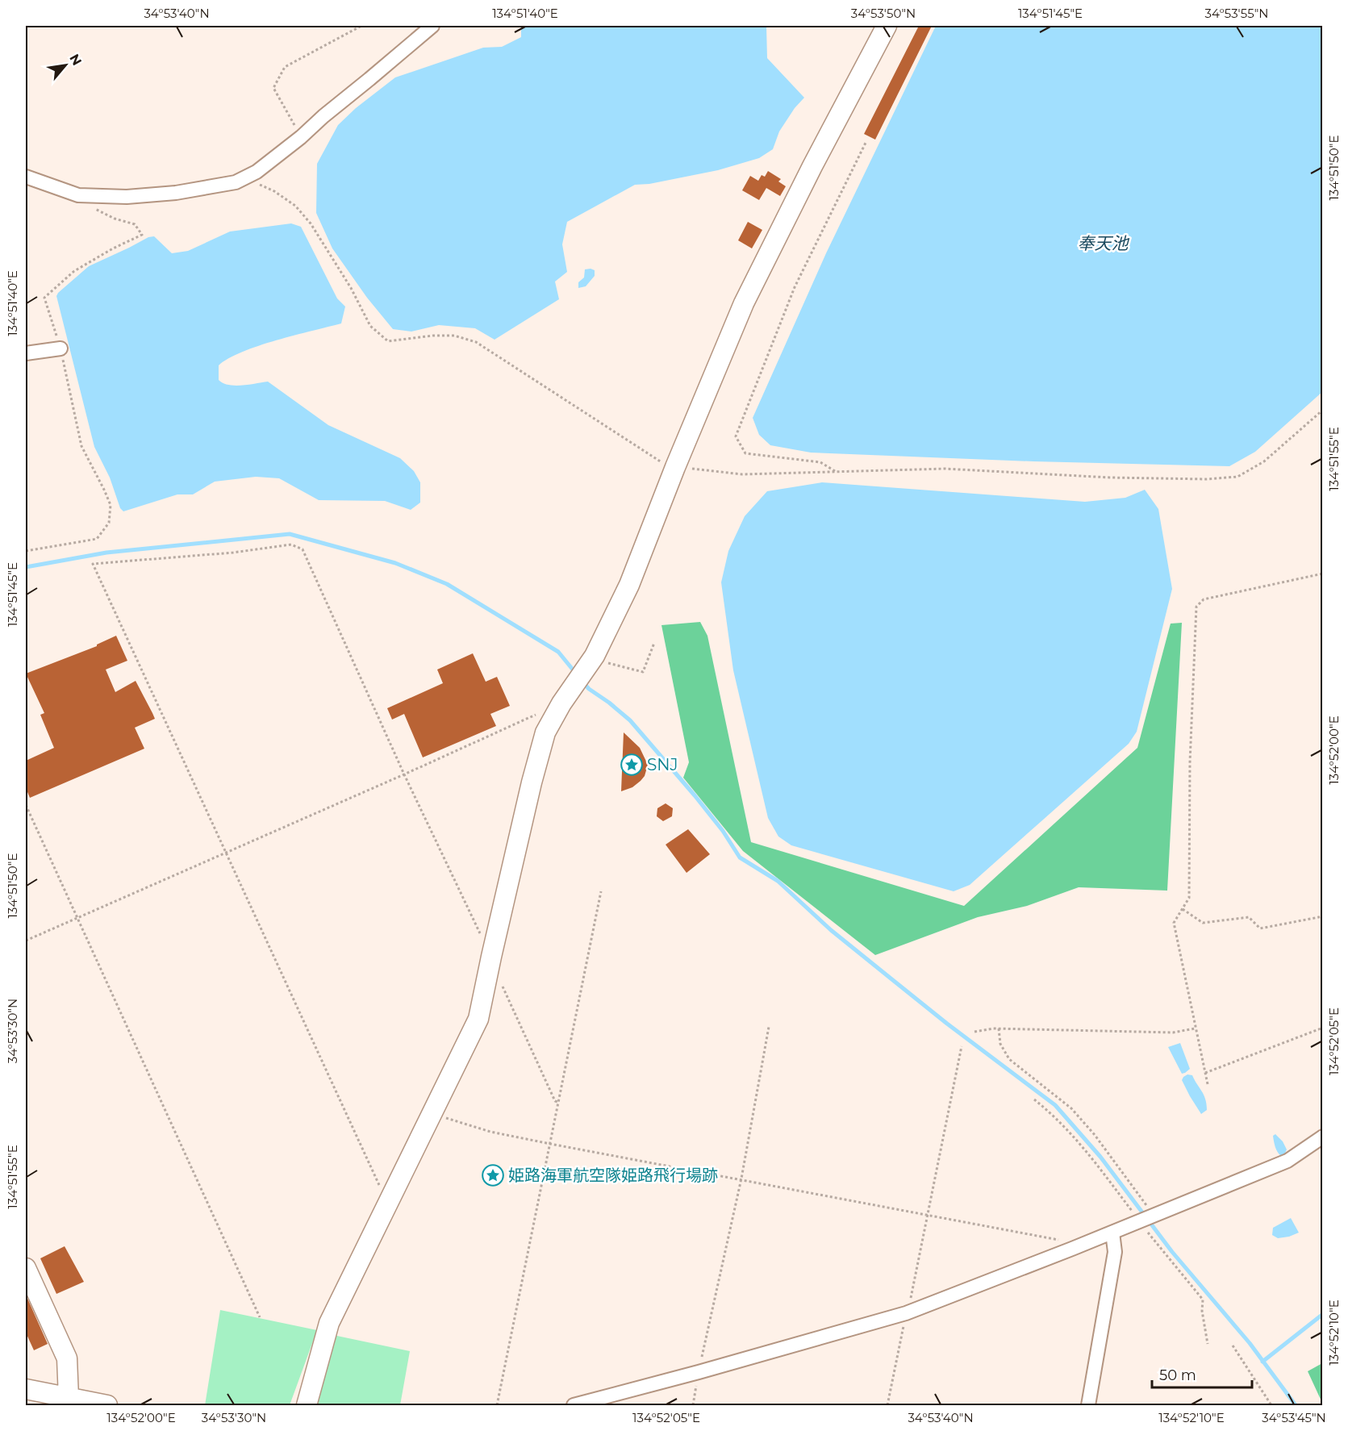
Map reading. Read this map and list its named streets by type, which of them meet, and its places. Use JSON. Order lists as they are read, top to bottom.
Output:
{
  "water": ["奉天池"],
  "places": {
    "place": ["SNJ", "姫路海軍航空隊姫路飛行場跡"]
  },
  "scale_bar": "50 m",
  "north": "top right",
  "coordinates": [
    "34°53'40\"N",
    "134°51'40\"E",
    "34°53'50\"N",
    "134°51'45\"E",
    "34°53'55\"N",
    "134°51'50\"E",
    "134°51'55\"E",
    "134°52'00\"E",
    "34°53'30\"N",
    "134°52'05\"E",
    "134°52'10\"E",
    "34°53'45\"N"
  ]
}
